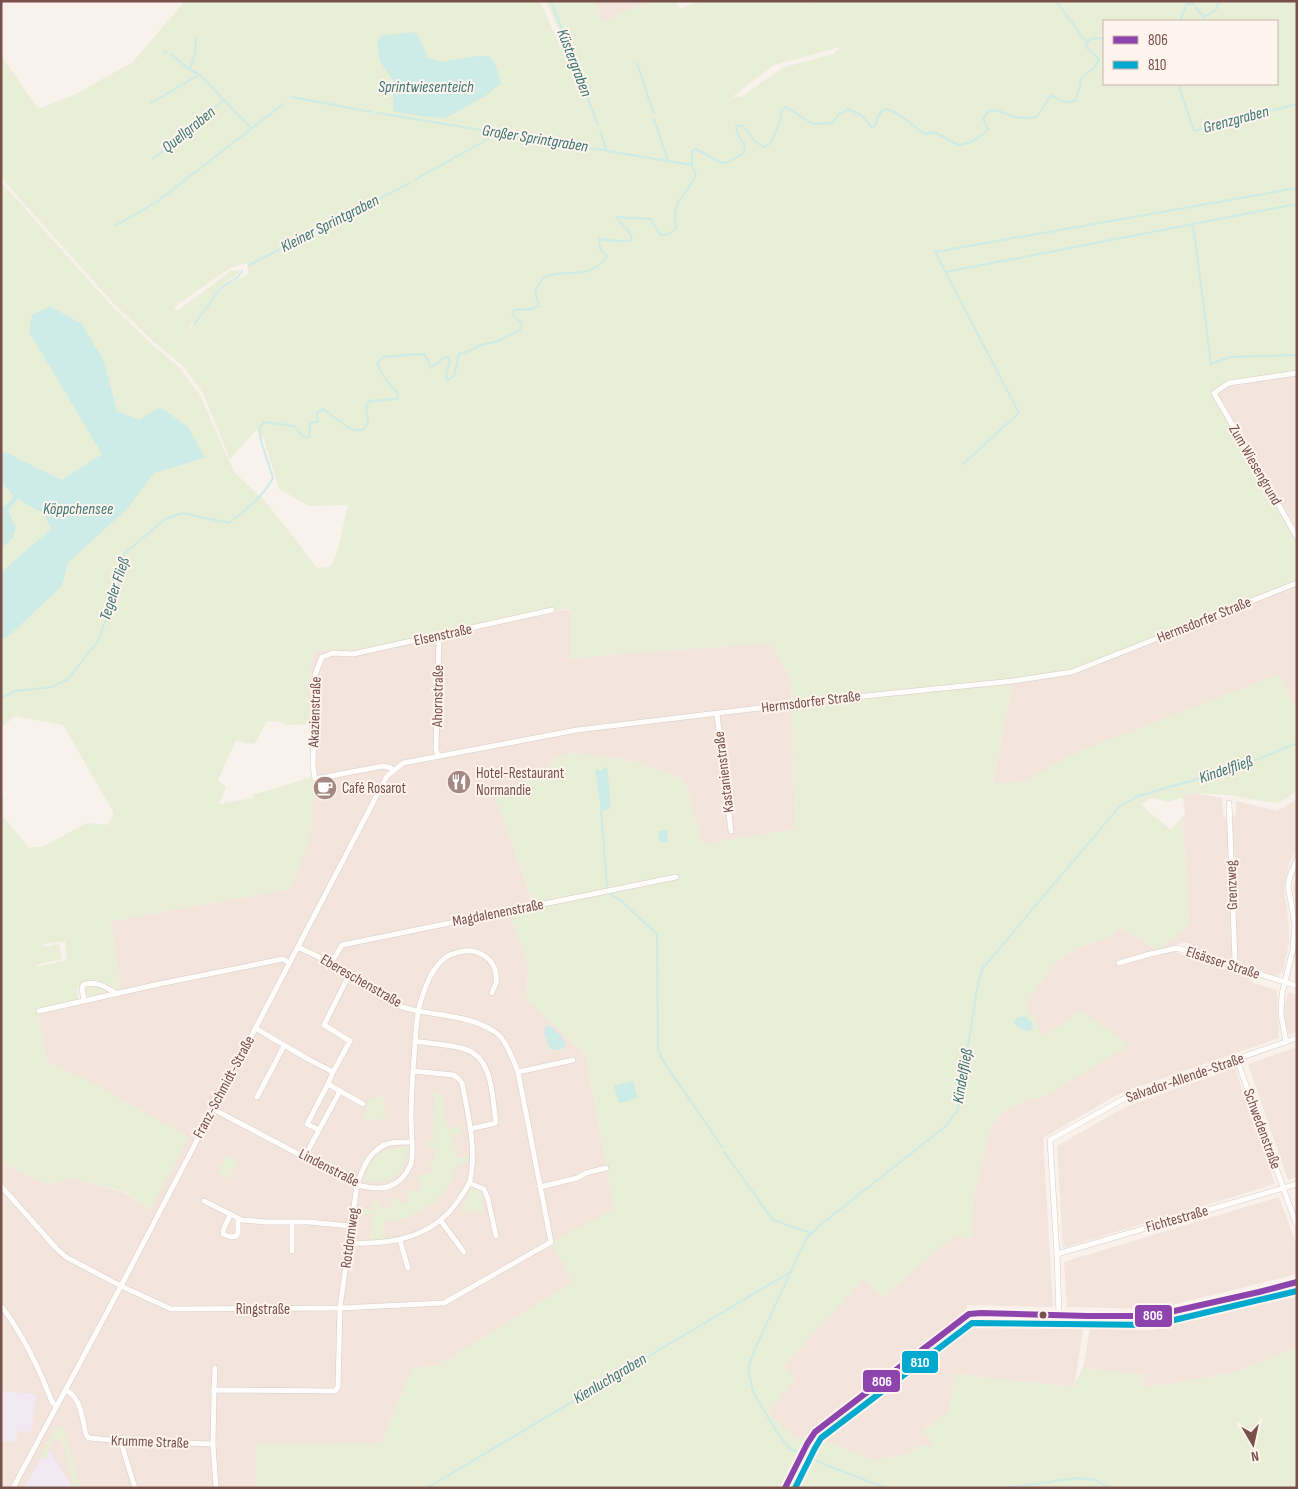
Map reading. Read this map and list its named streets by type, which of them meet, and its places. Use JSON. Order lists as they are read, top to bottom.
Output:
{
  "streets": {
    "street": [
      "Zum Wiesengrund",
      "Hermsdorfer Straße",
      "Elsenstraße",
      "Ahornstraße",
      "Akazienstraße",
      "Kastanienstraße",
      "Grenzweg",
      "Magdalenenstraße",
      "Elsässer Straße",
      "Ebereschenstraße",
      "Salvador-Allende-Straße",
      "Franz-Schmidt-Straße",
      "Schwedenstraße",
      "Lindenstraße",
      "Fichtestraße",
      "Rotdornweg",
      "Ringstraße",
      "Krumme Straße"
    ]
  },
  "crossings": [
    ["Hermsdorfer Straße", "Ahornstraße"],
    ["Hermsdorfer Straße", "Akazienstraße"],
    ["Hermsdorfer Straße", "Kastanienstraße"],
    ["Hermsdorfer Straße", "Franz-Schmidt-Straße"],
    ["Elsenstraße", "Ahornstraße"],
    ["Elsenstraße", "Akazienstraße"],
    ["Grenzweg", "Elsässer Straße"],
    ["Magdalenenstraße", "Ebereschenstraße"],
    ["Ebereschenstraße", "Franz-Schmidt-Straße"],
    ["Ebereschenstraße", "Lindenstraße"],
    ["Ebereschenstraße", "Ringstraße"],
    ["Salvador-Allende-Straße", "Schwedenstraße"],
    ["Salvador-Allende-Straße", "Fichtestraße"],
    ["Franz-Schmidt-Straße", "Lindenstraße"],
    ["Franz-Schmidt-Straße", "Ringstraße"],
    ["Franz-Schmidt-Straße", "Krumme Straße"],
    ["Schwedenstraße", "Fichtestraße"],
    ["Lindenstraße", "Rotdornweg"],
    ["Rotdornweg", "Ringstraße"]
  ],
  "water": [
    "Küstergraben",
    "Sprintwiesenteich",
    "Grenzgraben",
    "Quellgraben",
    "Großer Sprintgraben",
    "Kleiner Sprintgraben",
    "Köppchensee",
    "Tegeler Fließ",
    "Kindelfließ",
    "Kienluchgraben"
  ],
  "places": {
    "restaurant": ["Hotel-Restaurant Normandie"],
    "cafe": ["Café Rosarot"]
  },
  "lines": ["transit line 806", "transit line 810"],
  "legend": ["806", "810"],
  "north": "bottom"
}
